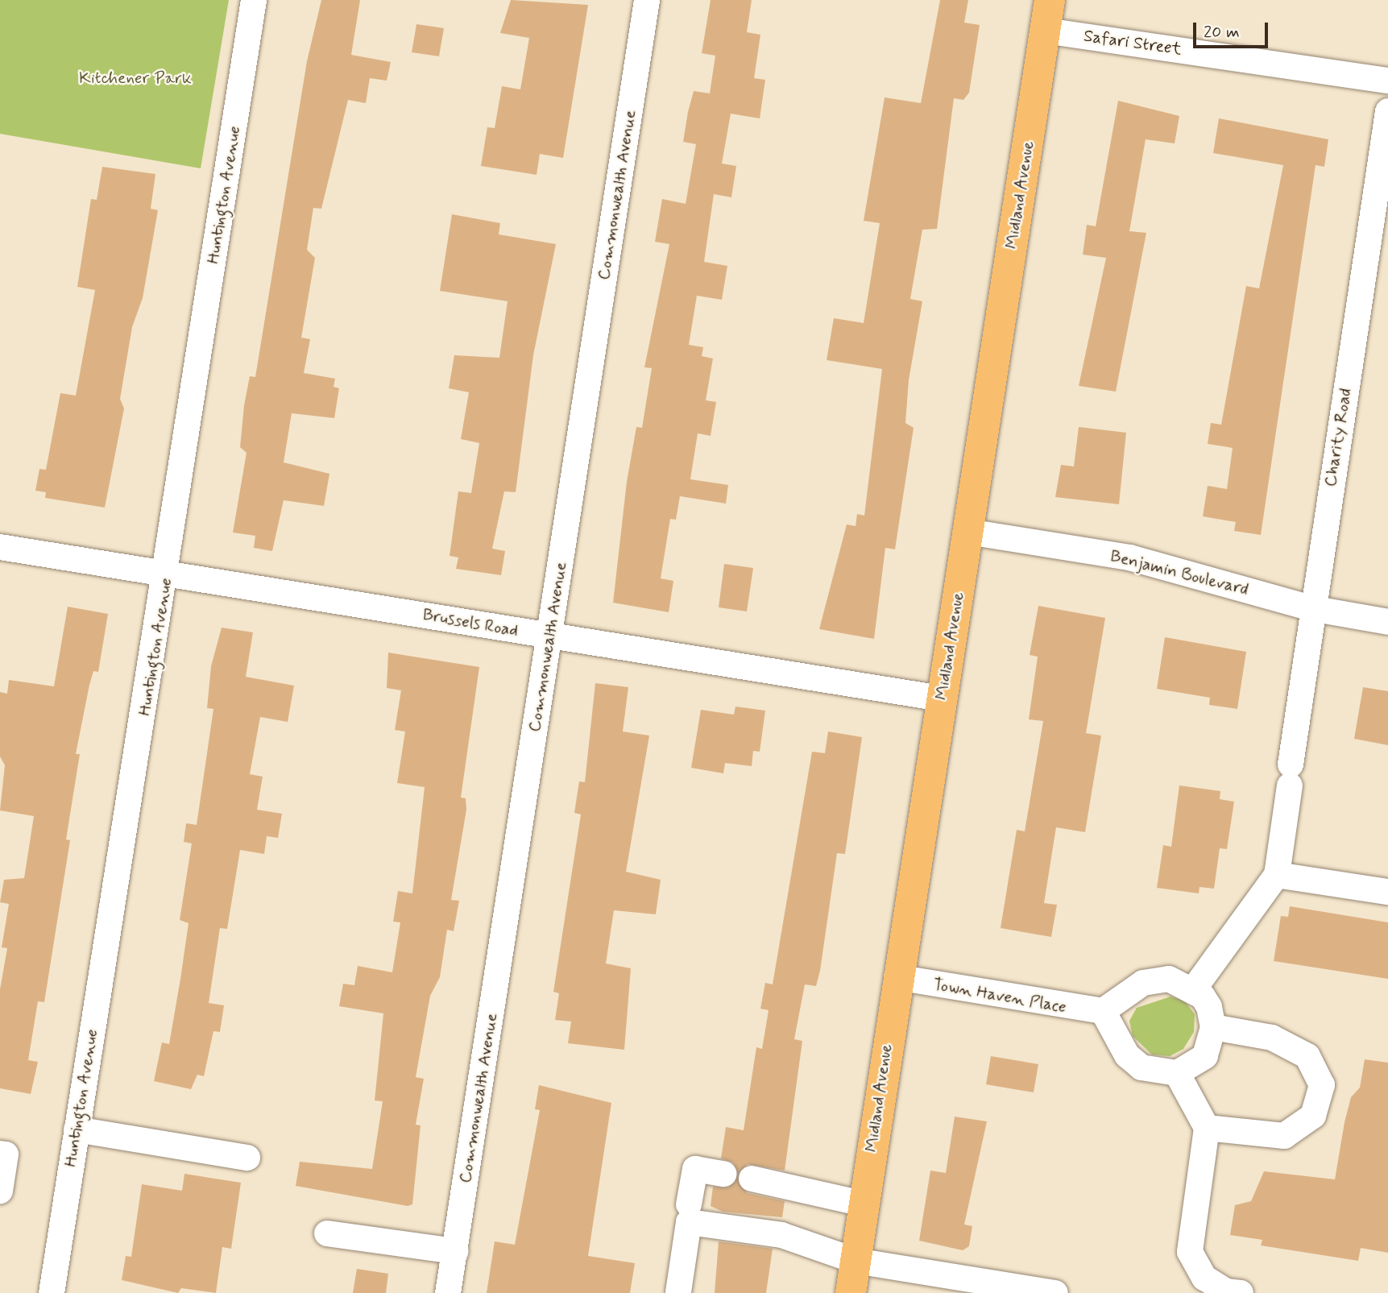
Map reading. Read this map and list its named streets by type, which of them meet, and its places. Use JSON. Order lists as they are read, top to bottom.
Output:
{
  "streets": {
    "main road": ["Midland Avenue"],
    "street": [
      "Safari Street",
      "Huntington Avenue",
      "Commonwealth Avenue",
      "Charity Road",
      "Benjamin Boulevard",
      "Brussels Road",
      "Town Haven Place"
    ]
  },
  "crossings": [
    ["Safari Street", "Midland Avenue"],
    ["Huntington Avenue", "Brussels Road"],
    ["Commonwealth Avenue", "Brussels Road"],
    ["Midland Avenue", "Benjamin Boulevard"],
    ["Midland Avenue", "Brussels Road"],
    ["Midland Avenue", "Town Haven Place"],
    ["Charity Road", "Benjamin Boulevard"]
  ],
  "parks": ["Kitchener Park"],
  "scale_bar": "20 m"
}
